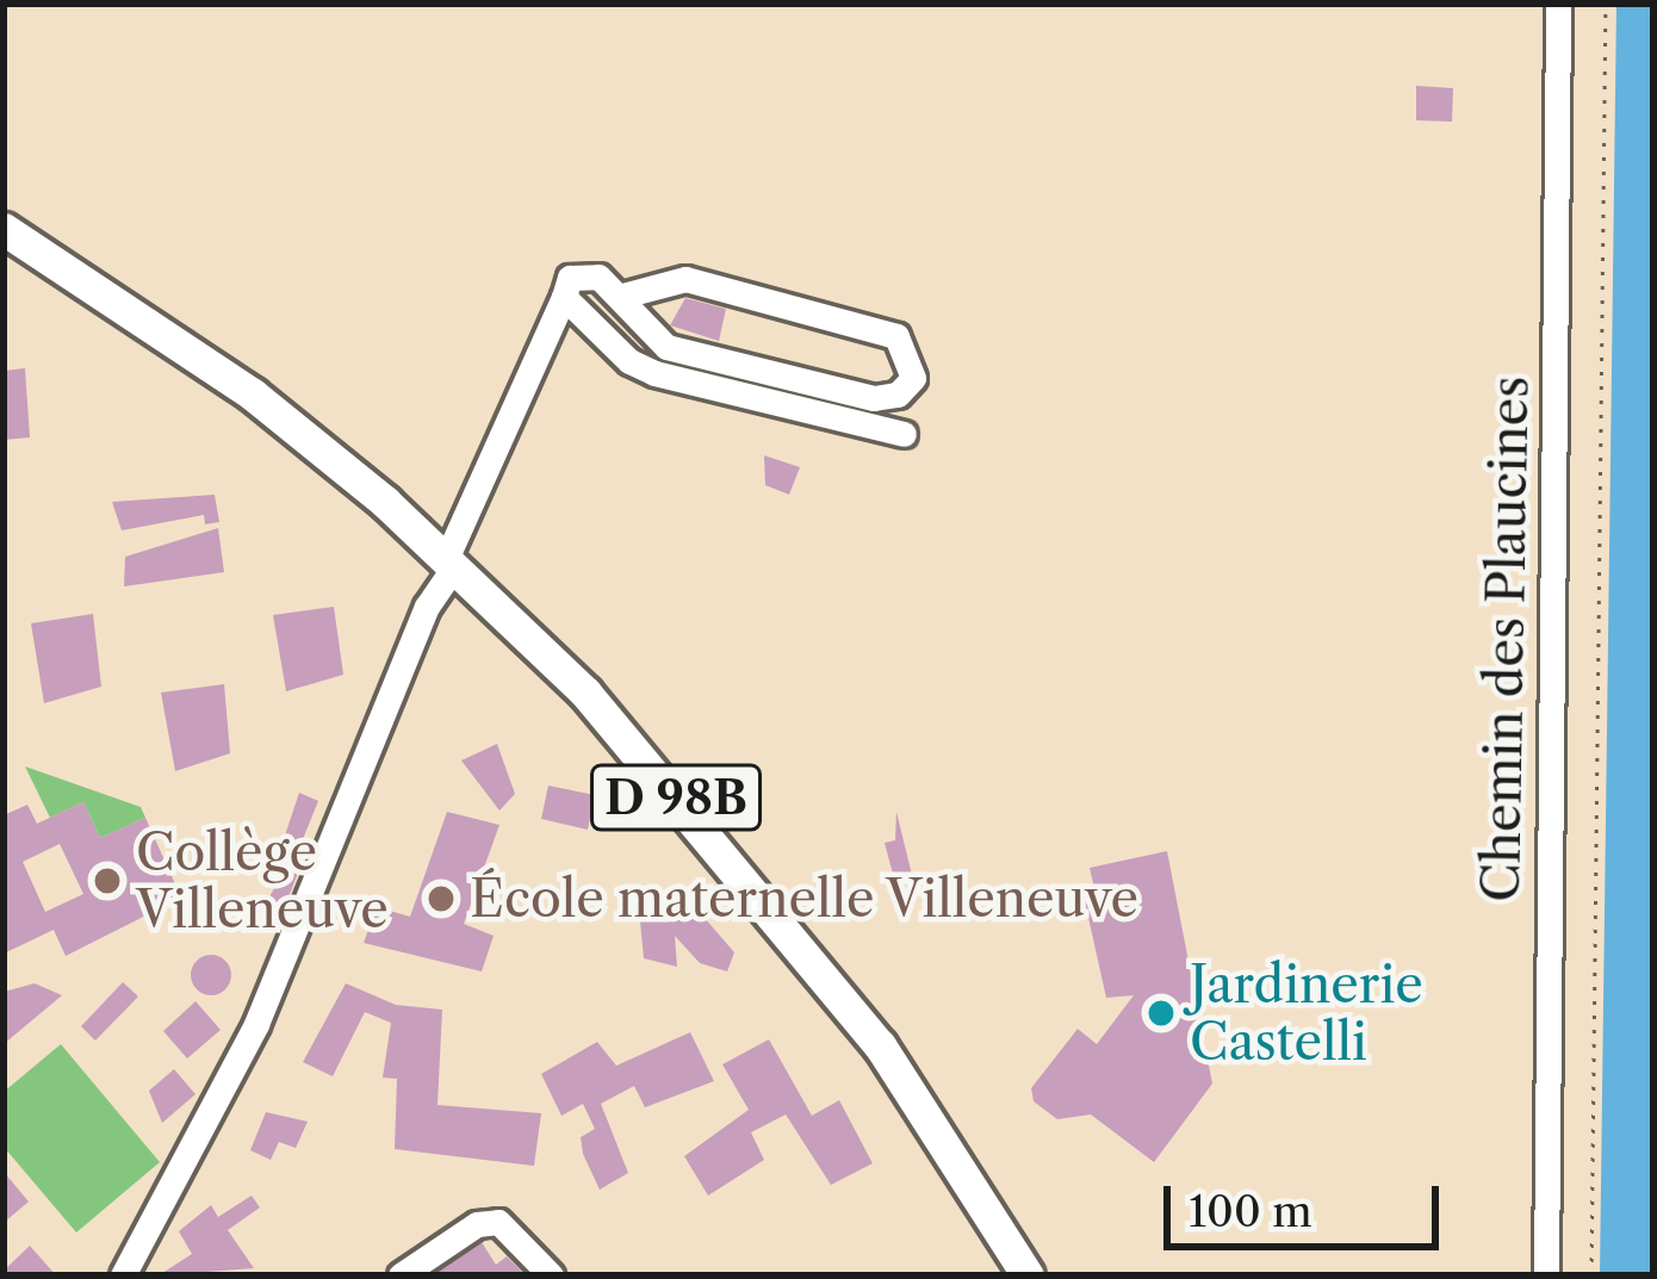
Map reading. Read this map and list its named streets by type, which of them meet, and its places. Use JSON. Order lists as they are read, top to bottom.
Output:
{
  "streets": {
    "main road": ["D 98B"],
    "street": ["Chemin des Plaucines"]
  },
  "places": ["Collège Villeneuve", "École maternelle Villeneuve", "Jardinerie Castelli"],
  "scale_bar": "100 m"
}
